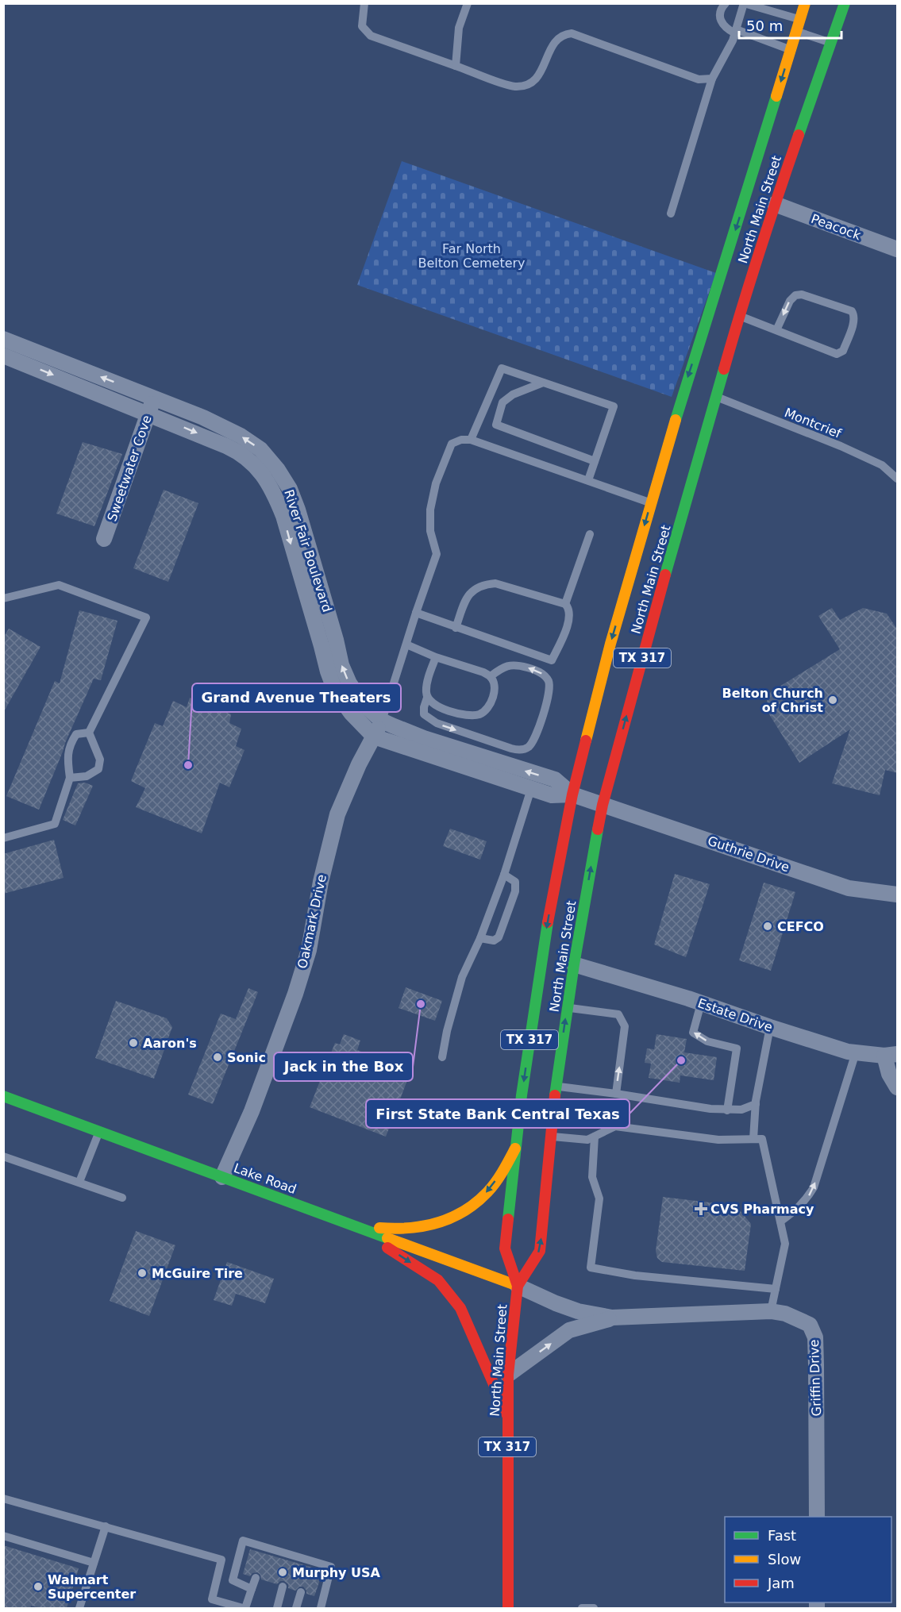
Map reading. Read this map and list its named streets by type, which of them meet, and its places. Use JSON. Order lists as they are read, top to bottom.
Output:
{
  "streets": {
    "main road": ["North Main Street", "TX 317", "Lake Road"],
    "street": [
      "Peacock",
      "Sweetwater Cove",
      "River Fair Boulevard",
      "Guthrie Drive",
      "Oakmark Drive",
      "Estate Drive",
      "Griffin Drive"
    ],
    "lane": ["Montcrief"]
  },
  "crossings": [
    ["North Main Street", "Peacock"],
    ["North Main Street", "Montcrief"],
    ["North Main Street", "River Fair Boulevard"],
    ["North Main Street", "Guthrie Drive"],
    ["North Main Street", "Estate Drive"],
    ["North Main Street", "Lake Road"],
    ["North Main Street", "Griffin Drive"],
    ["Sweetwater Cove", "River Fair Boulevard"],
    ["River Fair Boulevard", "Guthrie Drive"],
    ["River Fair Boulevard", "Oakmark Drive"],
    ["Oakmark Drive", "Lake Road"],
    ["Lake Road", "Griffin Drive"]
  ],
  "parks": ["Far North Belton Cemetery"],
  "places": {
    "other": [
      "Belton Church of Christ",
      "Grand Avenue Theaters",
      "CEFCO",
      "Jack in the Box",
      "Aaron's",
      "Sonic",
      "First State Bank Central Texas",
      "McGuire Tire",
      "Murphy USA",
      "Walmart Supercenter"
    ],
    "health": ["CVS Pharmacy"]
  },
  "legend": ["Fast", "Slow", "Jam"],
  "scale_bar": "50 m"
}
